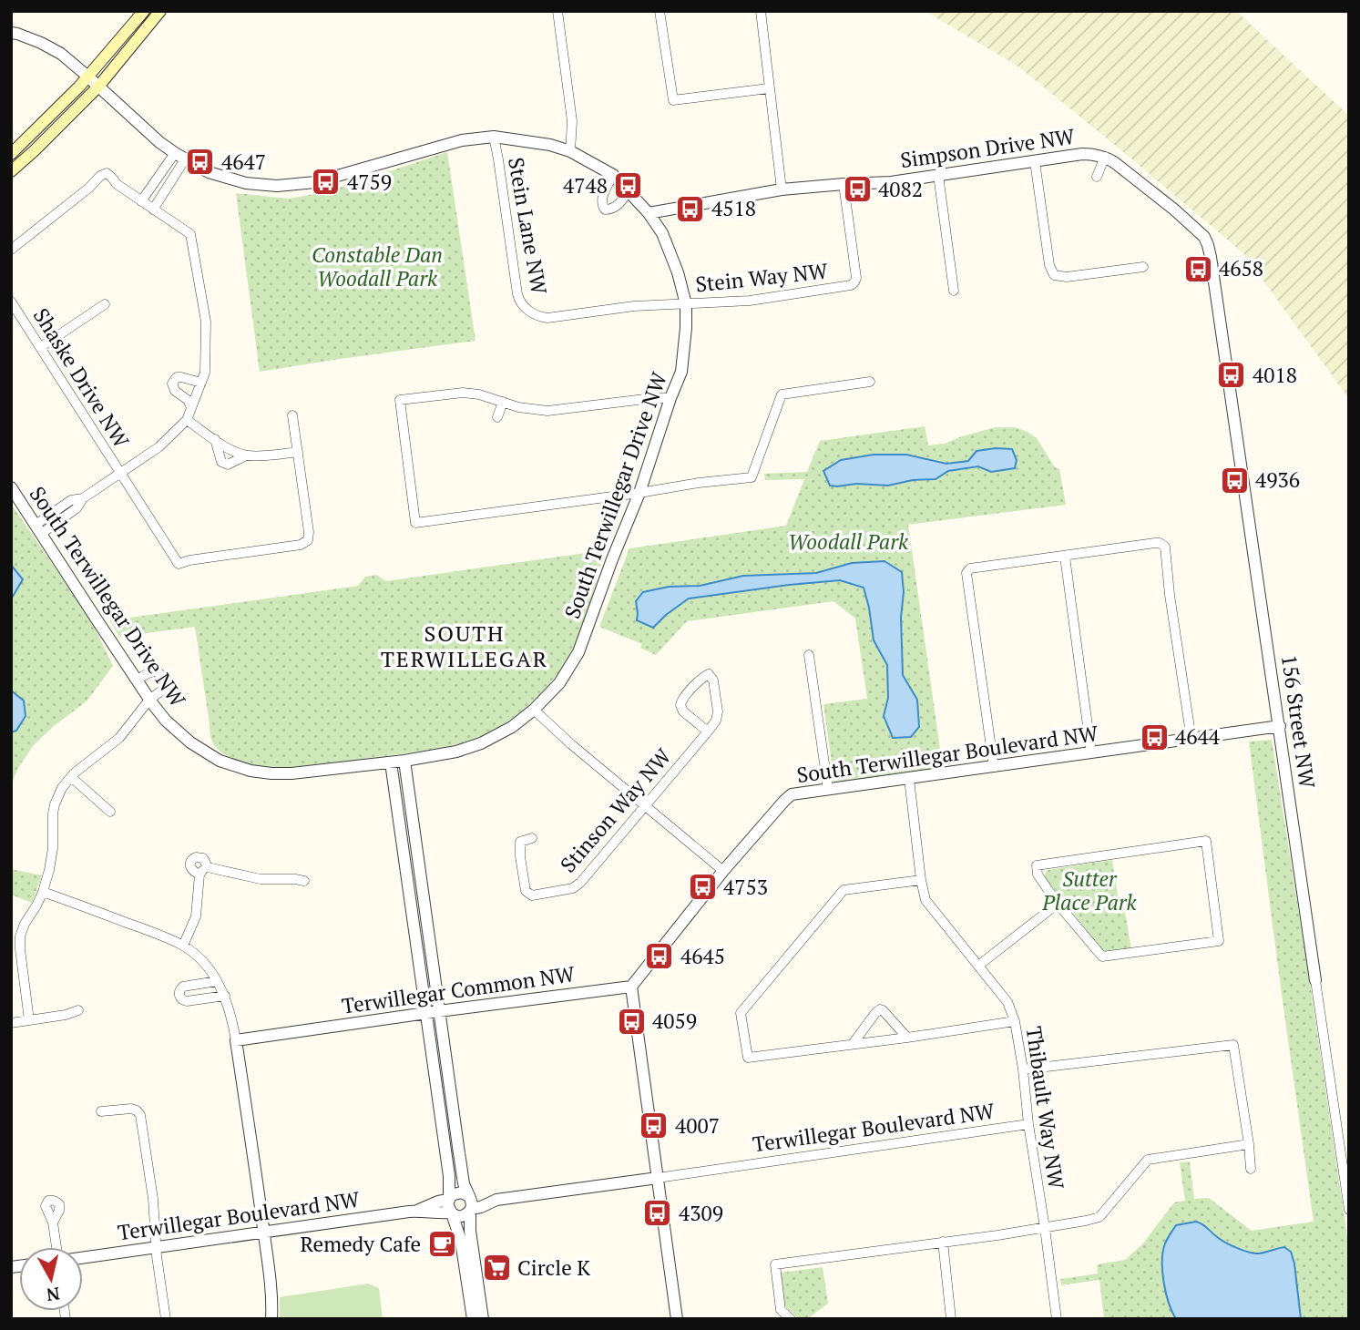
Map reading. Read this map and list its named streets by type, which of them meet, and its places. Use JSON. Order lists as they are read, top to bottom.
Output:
{
  "streets": {
    "street": [
      "Simpson Drive NW",
      "Stein Lane NW",
      "Stein Way NW",
      "Shaske Drive NW",
      "South Terwillegar Drive NW",
      "156 Street NW",
      "South Terwillegar Boulevard NW",
      "Stinson Way NW",
      "Terwillegar Common NW",
      "Thibault Way NW",
      "Terwillegar Boulevard NW"
    ]
  },
  "crossings": [
    ["Simpson Drive NW", "Stein Way NW"],
    ["Simpson Drive NW", "South Terwillegar Drive NW"],
    ["Simpson Drive NW", "156 Street NW"],
    ["Stein Lane NW", "Stein Way NW"],
    ["Stein Lane NW", "South Terwillegar Drive NW"],
    ["Stein Way NW", "South Terwillegar Drive NW"],
    ["Shaske Drive NW", "South Terwillegar Drive NW"],
    ["156 Street NW", "South Terwillegar Boulevard NW"],
    ["South Terwillegar Boulevard NW", "Terwillegar Common NW"],
    ["South Terwillegar Boulevard NW", "Thibault Way NW"],
    ["Thibault Way NW", "Terwillegar Boulevard NW"]
  ],
  "districts": ["SOUTH TERWILLEGAR"],
  "parks": ["Constable Dan Woodall Park", "Woodall Park", "Sutter Place Park"],
  "places": {
    "bus stop": [
      "4647",
      "4759",
      "4748",
      "4082",
      "4518",
      "4658",
      "4018",
      "4936",
      "4644",
      "4753",
      "4645",
      "4059",
      "4007",
      "4309"
    ],
    "cafe": ["Remedy Cafe"],
    "supermarket": ["Circle K"]
  },
  "north": "bottom"
}
